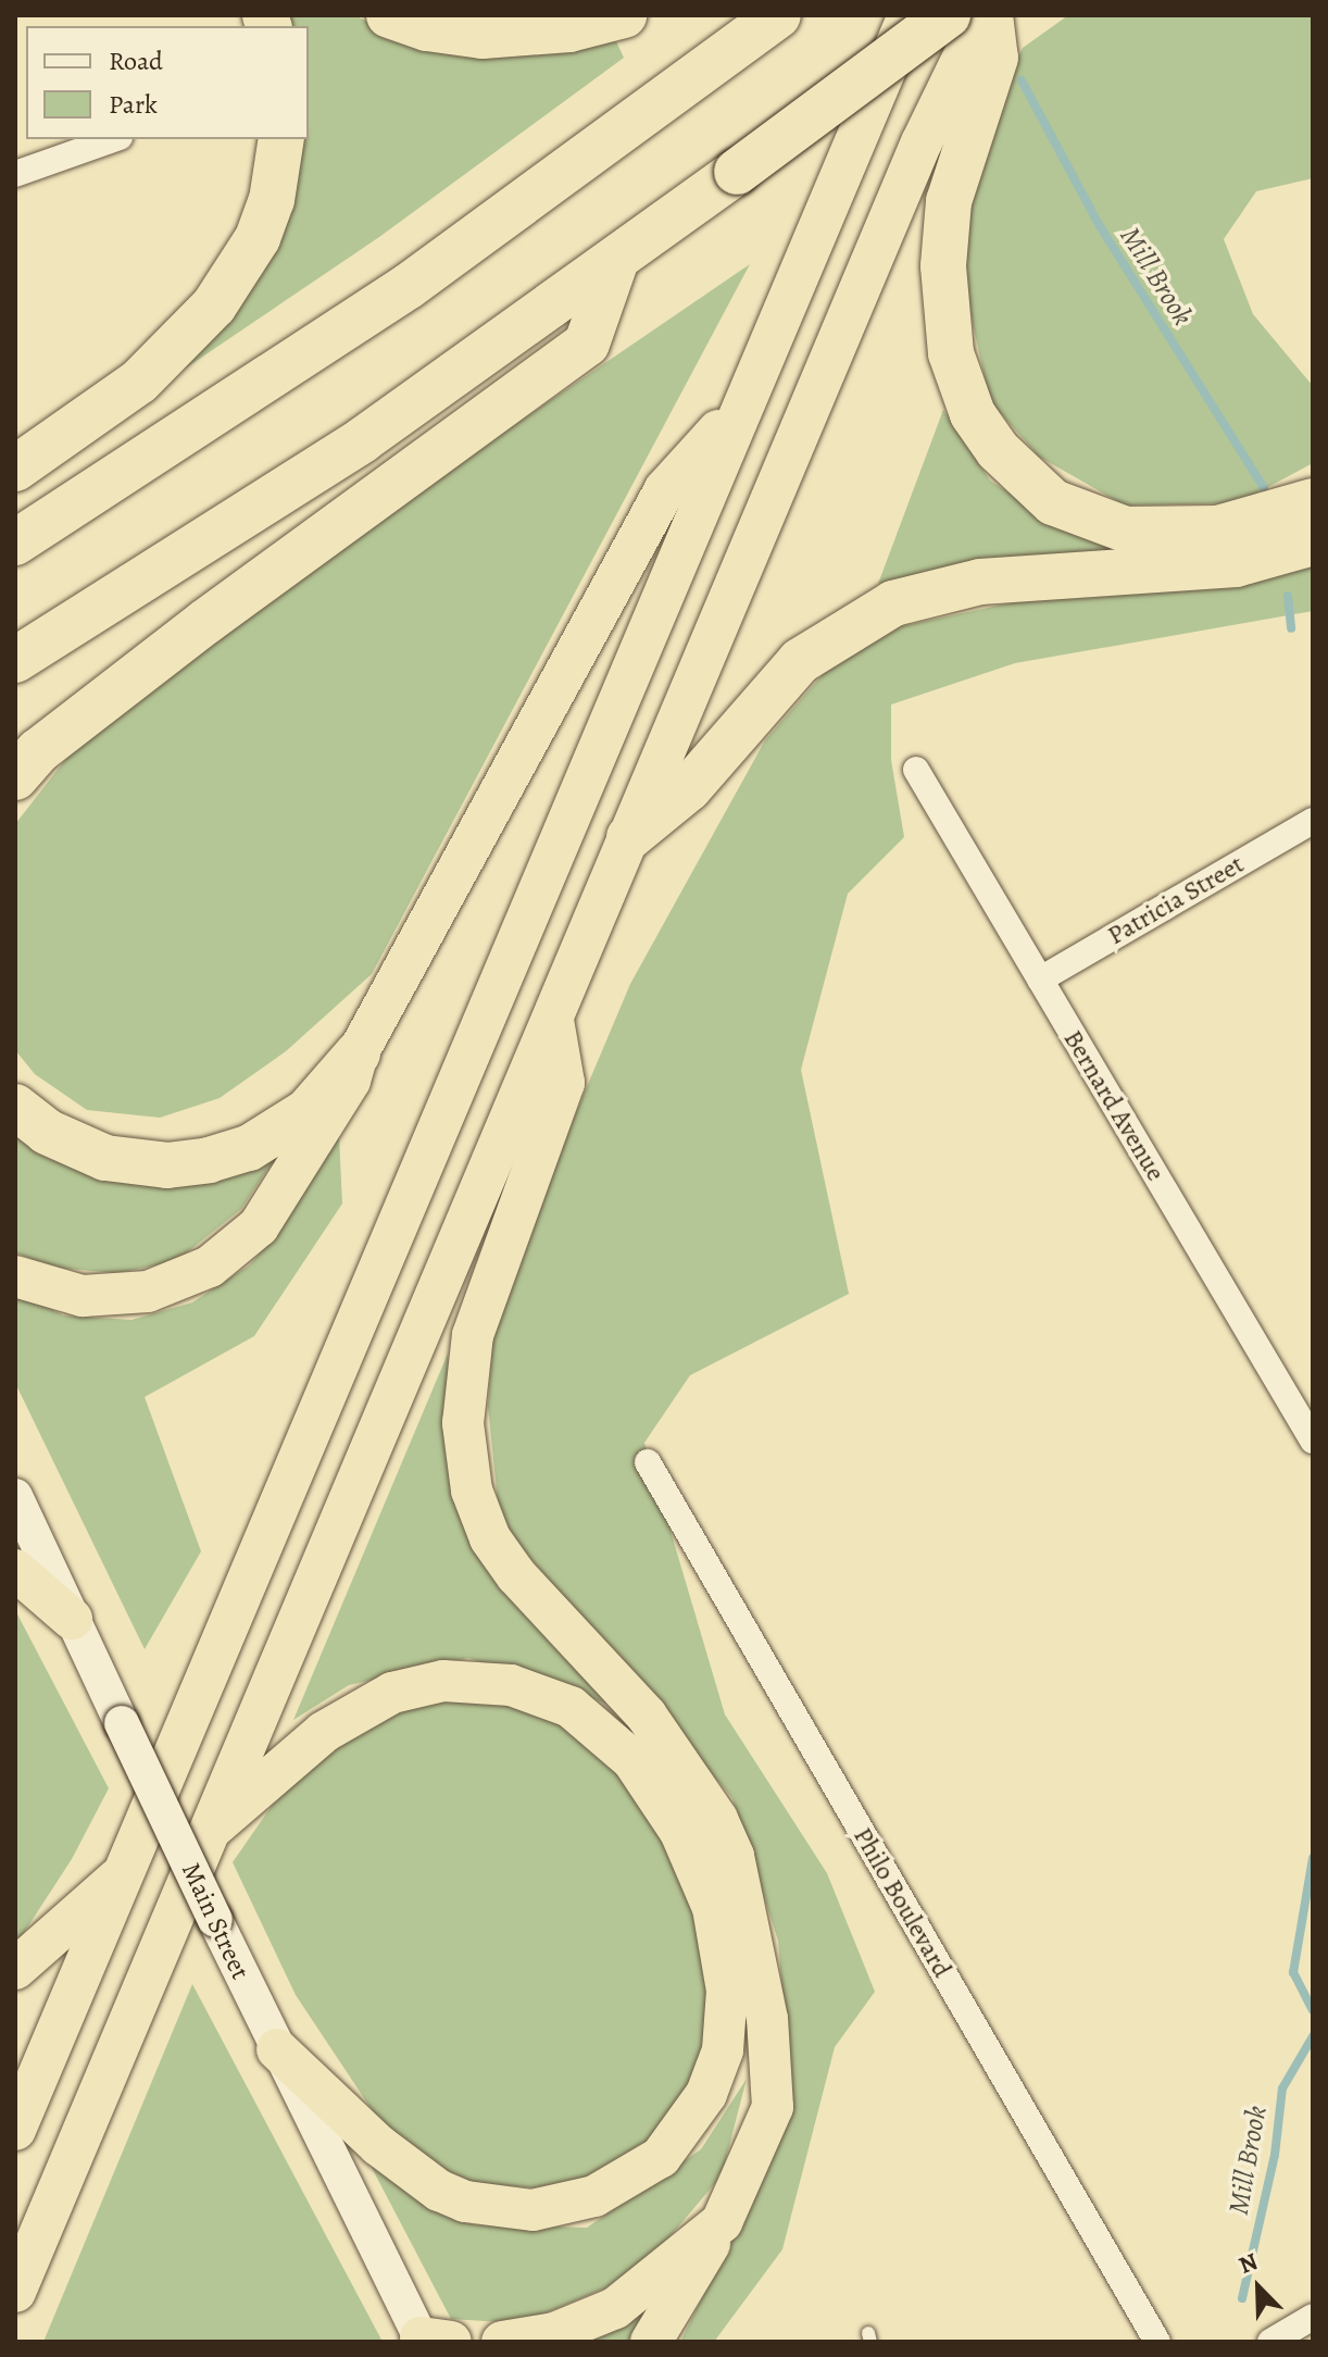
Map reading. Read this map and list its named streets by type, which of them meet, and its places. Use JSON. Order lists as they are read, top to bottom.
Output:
{
  "streets": {
    "main road": ["Main Street"],
    "street": ["Patricia Street", "Bernard Avenue", "Philo Boulevard"]
  },
  "crossings": [
    ["Patricia Street", "Bernard Avenue"]
  ],
  "water": ["Mill Brook"],
  "legend": ["Road", "Park"],
  "north": "top left"
}
